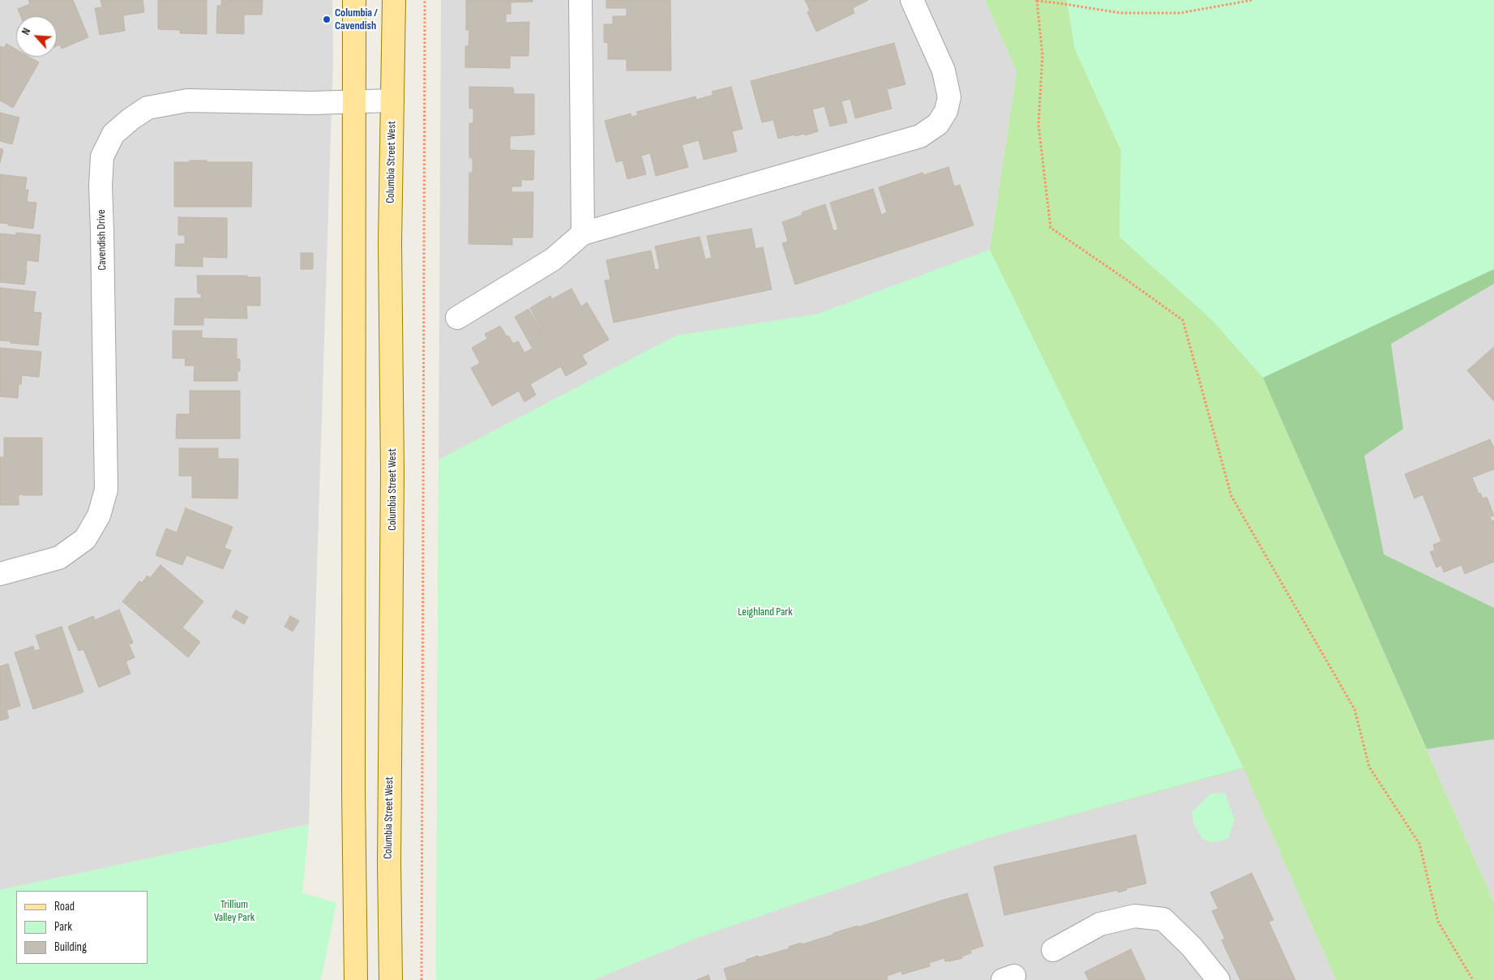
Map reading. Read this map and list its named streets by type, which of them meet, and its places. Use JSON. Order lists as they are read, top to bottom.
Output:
{
  "streets": {
    "main road": ["Columbia Street West"],
    "street": ["Cavendish Drive"]
  },
  "crossings": [
    ["Columbia Street West", "Cavendish Drive"]
  ],
  "parks": ["Leighland Park", "Trillium Valley Park"],
  "places": ["Columbia / Cavendish"],
  "legend": ["Road", "Park", "Building"],
  "north": "top left"
}
